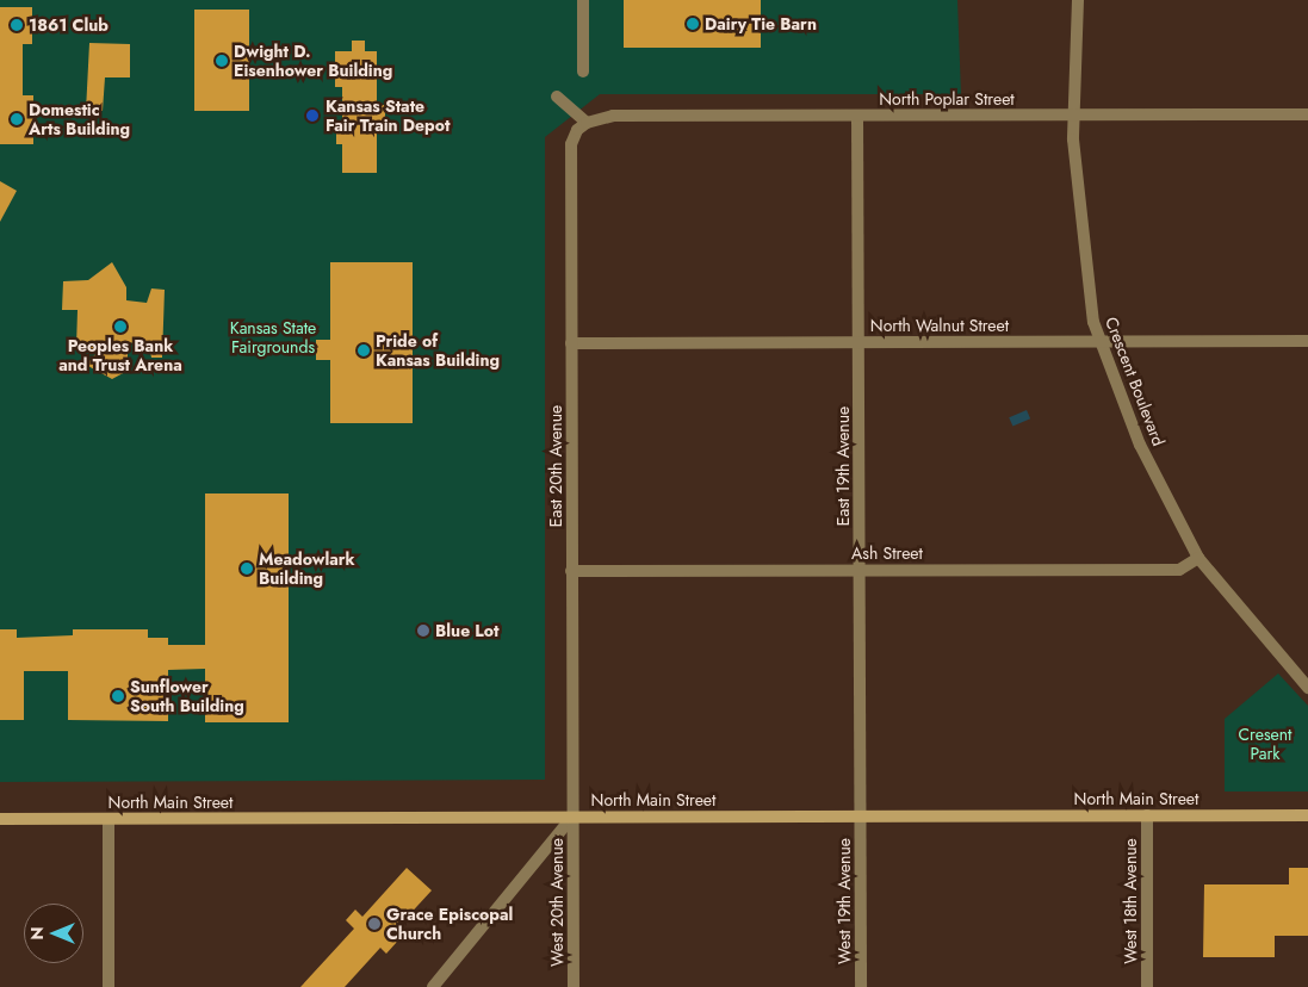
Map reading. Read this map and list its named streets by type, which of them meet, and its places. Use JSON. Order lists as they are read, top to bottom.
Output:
{
  "streets": {
    "main road": ["North Main Street"],
    "street": [
      "North Poplar Street",
      "North Walnut Street",
      "Crescent Boulevard",
      "East 20th Avenue",
      "East 19th Avenue",
      "Ash Street",
      "West 19th Avenue",
      "West 18th Avenue",
      "West 20th Avenue"
    ]
  },
  "crossings": [
    ["North Poplar Street", "Crescent Boulevard"],
    ["North Poplar Street", "East 20th Avenue"],
    ["North Poplar Street", "East 19th Avenue"],
    ["North Walnut Street", "Crescent Boulevard"],
    ["North Walnut Street", "East 20th Avenue"],
    ["North Walnut Street", "East 19th Avenue"],
    ["Crescent Boulevard", "Ash Street"],
    ["East 20th Avenue", "Ash Street"],
    ["East 20th Avenue", "North Main Street"],
    ["East 20th Avenue", "West 20th Avenue"],
    ["East 19th Avenue", "Ash Street"],
    ["East 19th Avenue", "North Main Street"],
    ["East 19th Avenue", "West 19th Avenue"],
    ["North Main Street", "West 19th Avenue"],
    ["North Main Street", "West 18th Avenue"],
    ["North Main Street", "West 20th Avenue"]
  ],
  "parks": ["Kansas State Fairgrounds", "Cresent Park"],
  "places": [
    "Dairy Tie Barn",
    "1861 Club",
    "Dwight D. Eisenhower Building",
    "Kansas State Fair Train Depot",
    "Domestic Arts Building",
    "Peoples Bank and Trust Arena",
    "Pride of Kansas Building",
    "Meadowlark Building",
    "Blue Lot",
    "Sunflower South Building",
    "Grace Episcopal Church"
  ],
  "north": "left"
}
